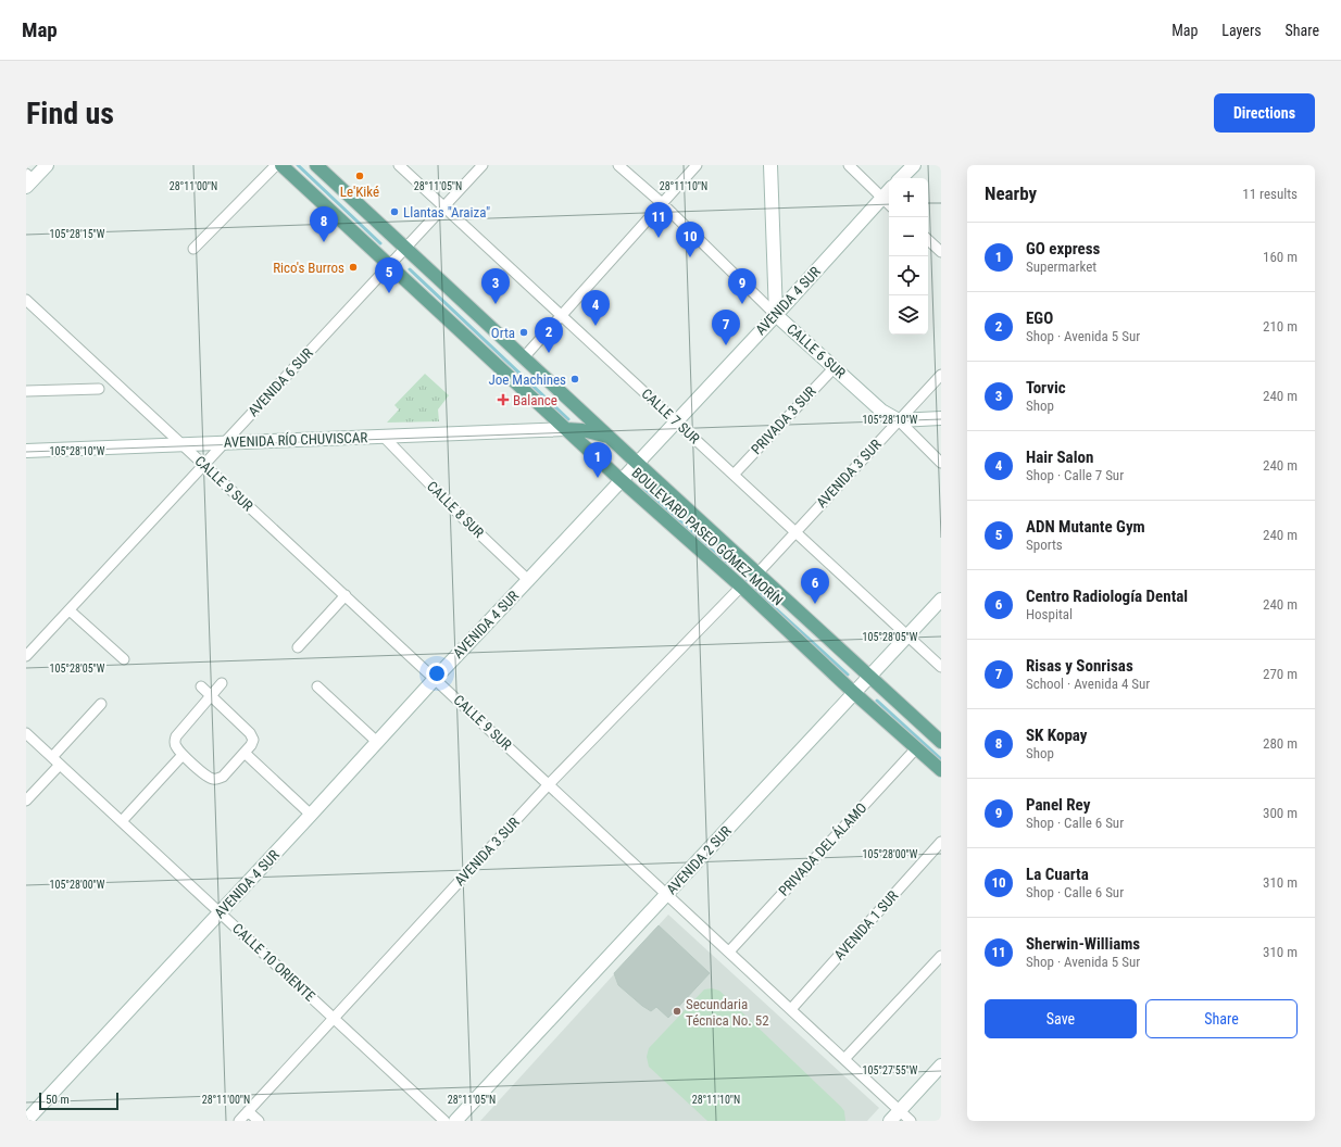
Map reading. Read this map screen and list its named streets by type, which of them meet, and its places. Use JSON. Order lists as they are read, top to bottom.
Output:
{
  "streets": {
    "main road": ["BOULEVARD PASEO GÓMEZ MORÍN"],
    "street": [
      "AVENIDA 4 SUR",
      "CALLE 6 SUR",
      "AVENIDA 6 SUR",
      "CALLE 7 SUR",
      "PRIVADA 3 SUR",
      "AVENIDA RÍO CHUVISCAR",
      "AVENIDA 3 SUR",
      "CALLE 9 SUR",
      "CALLE 8 SUR",
      "PRIVADA DEL ÁLAMO",
      "AVENIDA 2 SUR",
      "AVENIDA 1 SUR",
      "CALLE 10 ORIENTE"
    ]
  },
  "crossings": [
    ["AVENIDA 4 SUR", "CALLE 6 SUR"],
    ["AVENIDA 4 SUR", "CALLE 7 SUR"],
    ["AVENIDA 4 SUR", "CALLE 9 SUR"],
    ["AVENIDA 4 SUR", "CALLE 8 SUR"],
    ["AVENIDA 4 SUR", "BOULEVARD PASEO GÓMEZ MORÍN"],
    ["AVENIDA 4 SUR", "CALLE 10 ORIENTE"],
    ["CALLE 6 SUR", "PRIVADA 3 SUR"],
    ["CALLE 6 SUR", "AVENIDA 3 SUR"],
    ["AVENIDA 6 SUR", "CALLE 7 SUR"],
    ["AVENIDA 6 SUR", "AVENIDA RÍO CHUVISCAR"],
    ["AVENIDA 6 SUR", "CALLE 9 SUR"],
    ["AVENIDA 6 SUR", "BOULEVARD PASEO GÓMEZ MORÍN"],
    ["CALLE 7 SUR", "PRIVADA 3 SUR"],
    ["CALLE 7 SUR", "AVENIDA 3 SUR"],
    ["CALLE 7 SUR", "AVENIDA 2 SUR"],
    ["AVENIDA RÍO CHUVISCAR", "CALLE 9 SUR"],
    ["AVENIDA RÍO CHUVISCAR", "CALLE 8 SUR"],
    ["AVENIDA RÍO CHUVISCAR", "BOULEVARD PASEO GÓMEZ MORÍN"],
    ["AVENIDA 3 SUR", "CALLE 9 SUR"],
    ["AVENIDA 3 SUR", "BOULEVARD PASEO GÓMEZ MORÍN"],
    ["AVENIDA 3 SUR", "CALLE 10 ORIENTE"],
    ["CALLE 9 SUR", "PRIVADA DEL ÁLAMO"],
    ["CALLE 9 SUR", "AVENIDA 2 SUR"],
    ["CALLE 9 SUR", "AVENIDA 1 SUR"],
    ["BOULEVARD PASEO GÓMEZ MORÍN", "PRIVADA DEL ÁLAMO"],
    ["BOULEVARD PASEO GÓMEZ MORÍN", "AVENIDA 2 SUR"]
  ],
  "places": {
    "other": [
      "Le'Kiké",
      "Llantas \"Araiza\"",
      "Rico's Burros",
      "Orta",
      "Joe Machines",
      "Secundaria Técnica No. 52"
    ],
    "health": ["Balance"]
  },
  "scale_bar": "50 m",
  "page": {
    "header": "Map",
    "nav": ["Map", "Layers", "Share"],
    "buttons": [
      "Directions",
      ["Save", "Share"]
    ],
    "title": "Find us",
    "heading": ["Nearby", "11 results"],
    "map_buttons": ["+", "−"],
    "pins": [
      "11",
      "8",
      "10",
      "5",
      "3",
      "9",
      "4",
      "7",
      "2",
      "1",
      "6"
    ],
    "list": [
      {
        "mark": "1",
        "name": "GO express",
        "note": "Supermarket",
        "value": "160 m"
      },
      {
        "mark": "2",
        "name": "EGO",
        "note": "Shop · Avenida 5 Sur",
        "value": "210 m"
      },
      {
        "mark": "3",
        "name": "Torvic",
        "note": "Shop",
        "value": "240 m"
      },
      {
        "mark": "4",
        "name": "Hair Salon",
        "note": "Shop · Calle 7 Sur",
        "value": "240 m"
      },
      {
        "mark": "5",
        "name": "ADN Mutante Gym",
        "note": "Sports",
        "value": "240 m"
      },
      {
        "mark": "6",
        "name": "Centro Radiología Dental",
        "note": "Hospital",
        "value": "240 m"
      },
      {
        "mark": "7",
        "name": "Risas y Sonrisas",
        "note": "School · Avenida 4 Sur",
        "value": "270 m"
      },
      {
        "mark": "8",
        "name": "SK Kopay",
        "note": "Shop",
        "value": "280 m"
      },
      {
        "mark": "9",
        "name": "Panel Rey",
        "note": "Shop · Calle 6 Sur",
        "value": "300 m"
      },
      {
        "mark": "10",
        "name": "La Cuarta",
        "note": "Shop · Calle 6 Sur",
        "value": "310 m"
      },
      {
        "mark": "11",
        "name": "Sherwin-Williams",
        "note": "Shop · Avenida 5 Sur",
        "value": "310 m"
      }
    ],
    "scale": "50 m"
  },
  "coordinates": [
    "28°11'00\"N",
    "28°11'05\"N",
    "28°11'10\"N",
    "105°28'15\"W",
    "105°28'10\"W",
    "105°28'05\"W",
    "105°28'00\"W",
    "105°27'55\"W"
  ]
}
